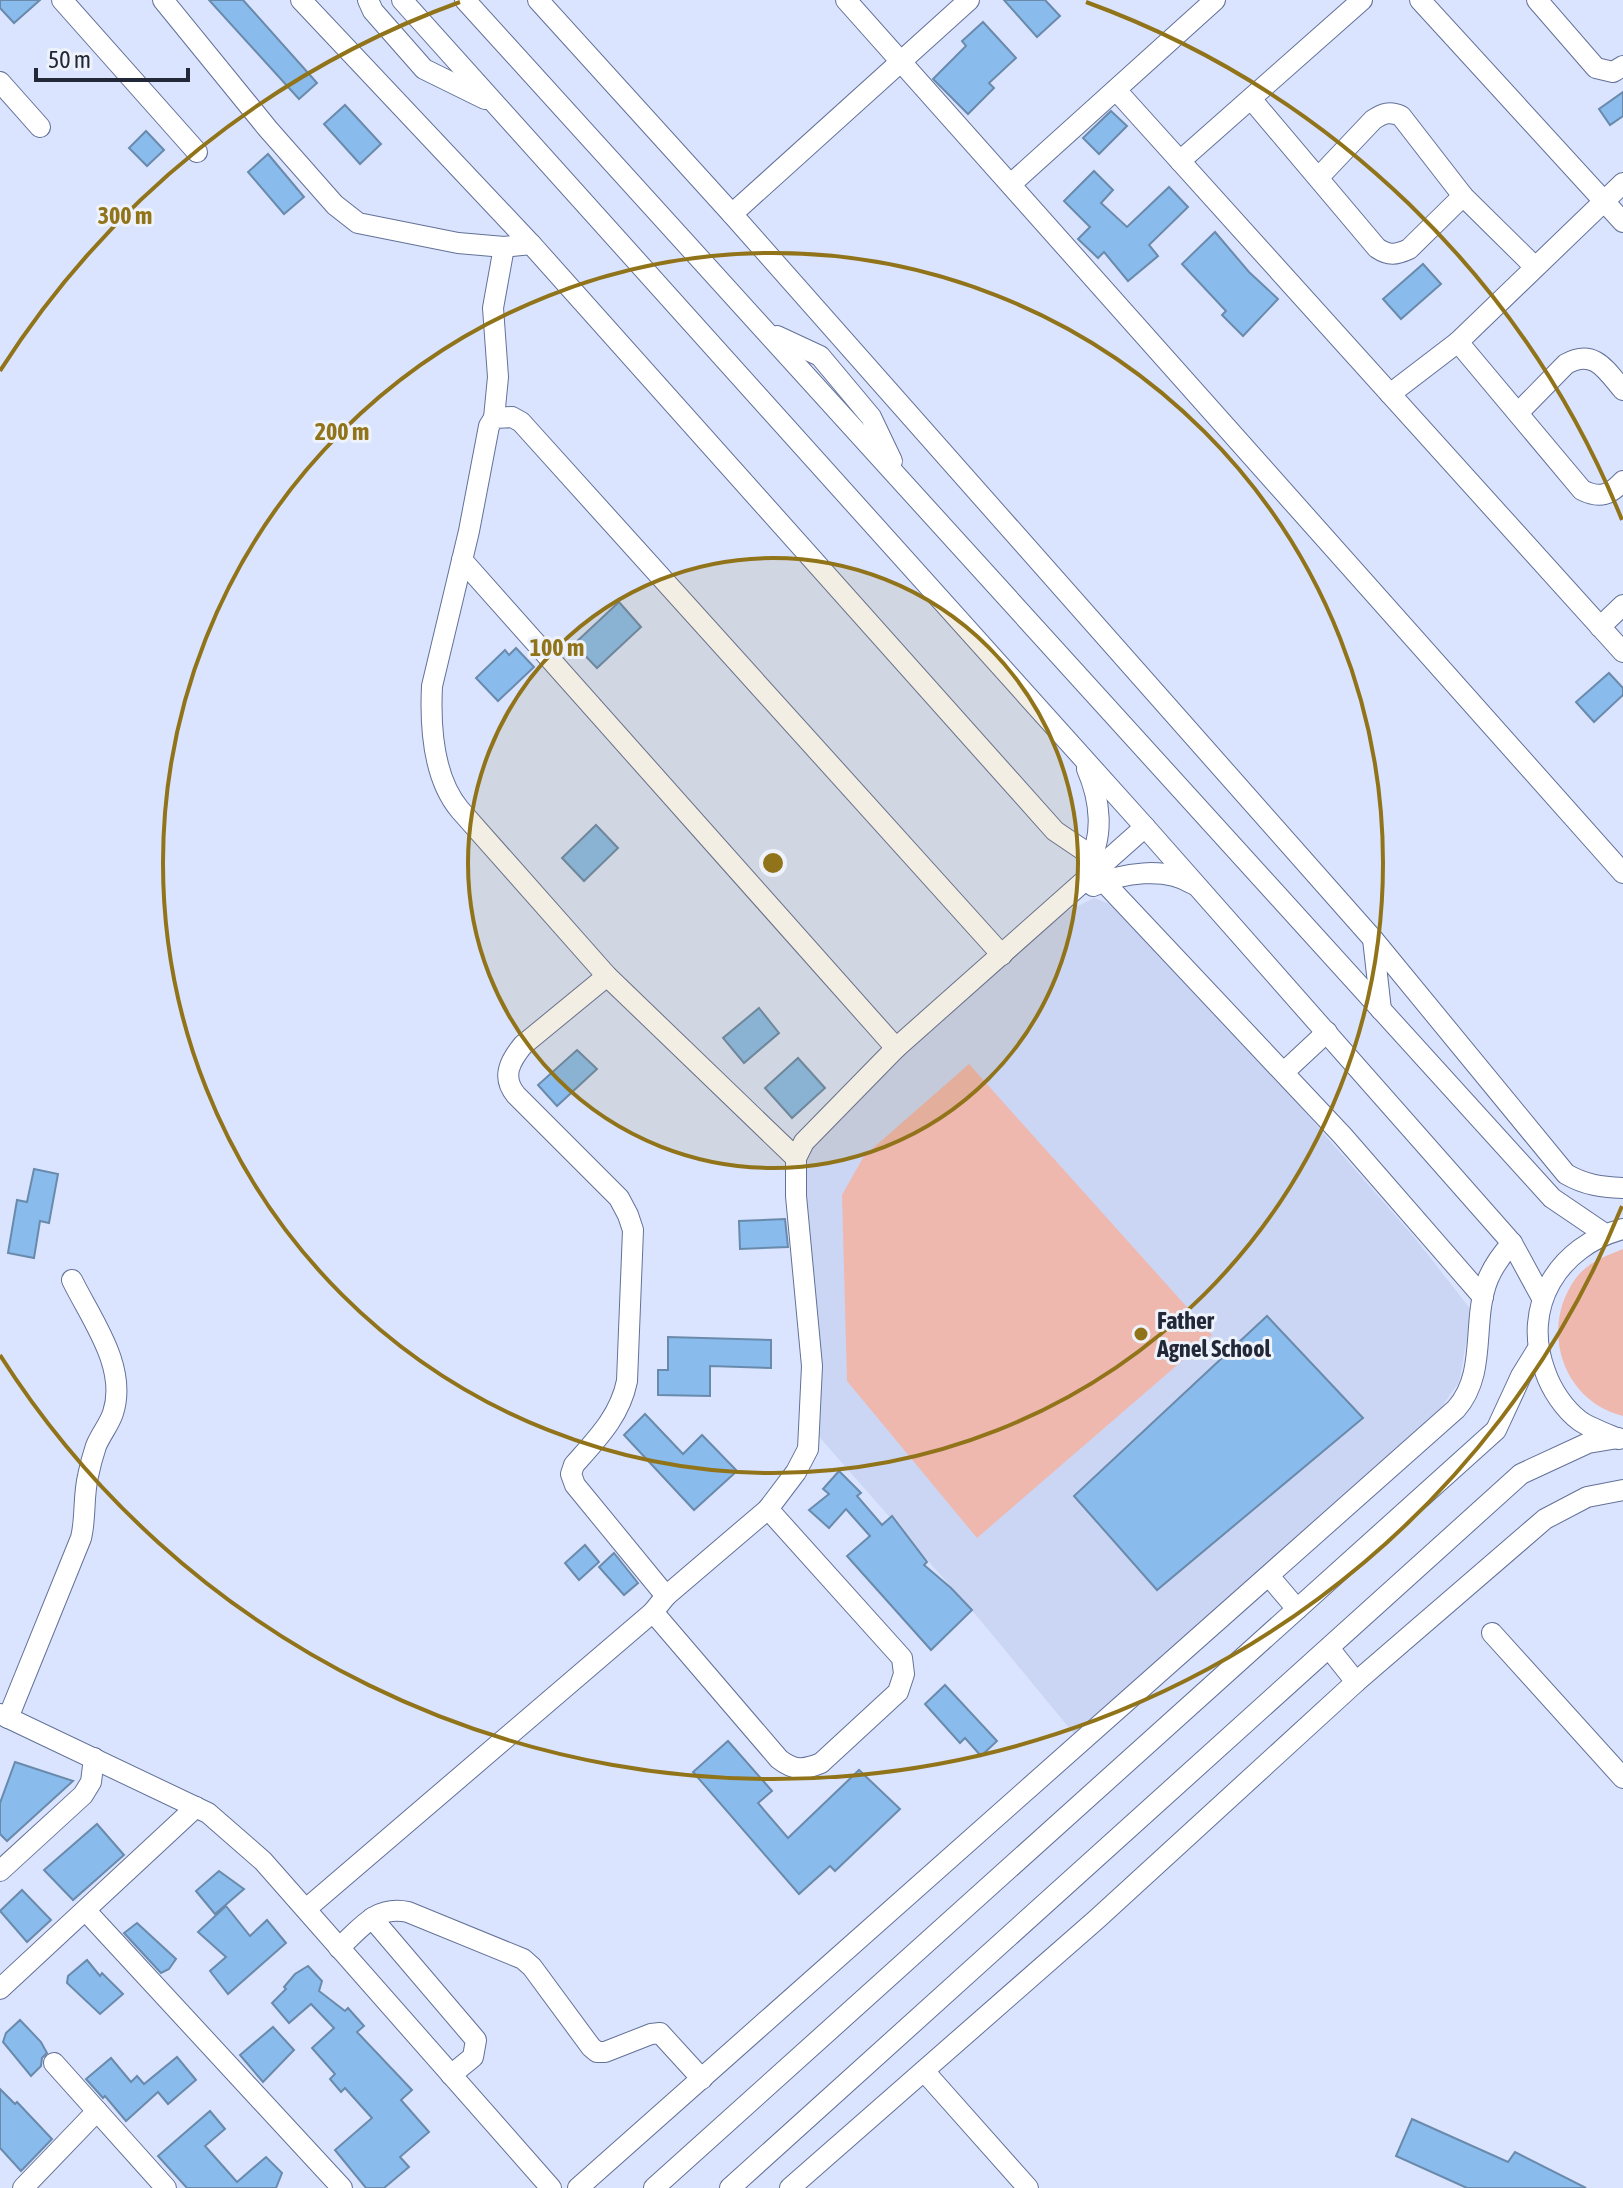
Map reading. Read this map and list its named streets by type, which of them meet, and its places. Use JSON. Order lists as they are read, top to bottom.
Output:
{
  "places": ["Father Agnel School"],
  "scale_bar": "50 m",
  "rings": ["300 m", "200 m", "100 m"]
}
